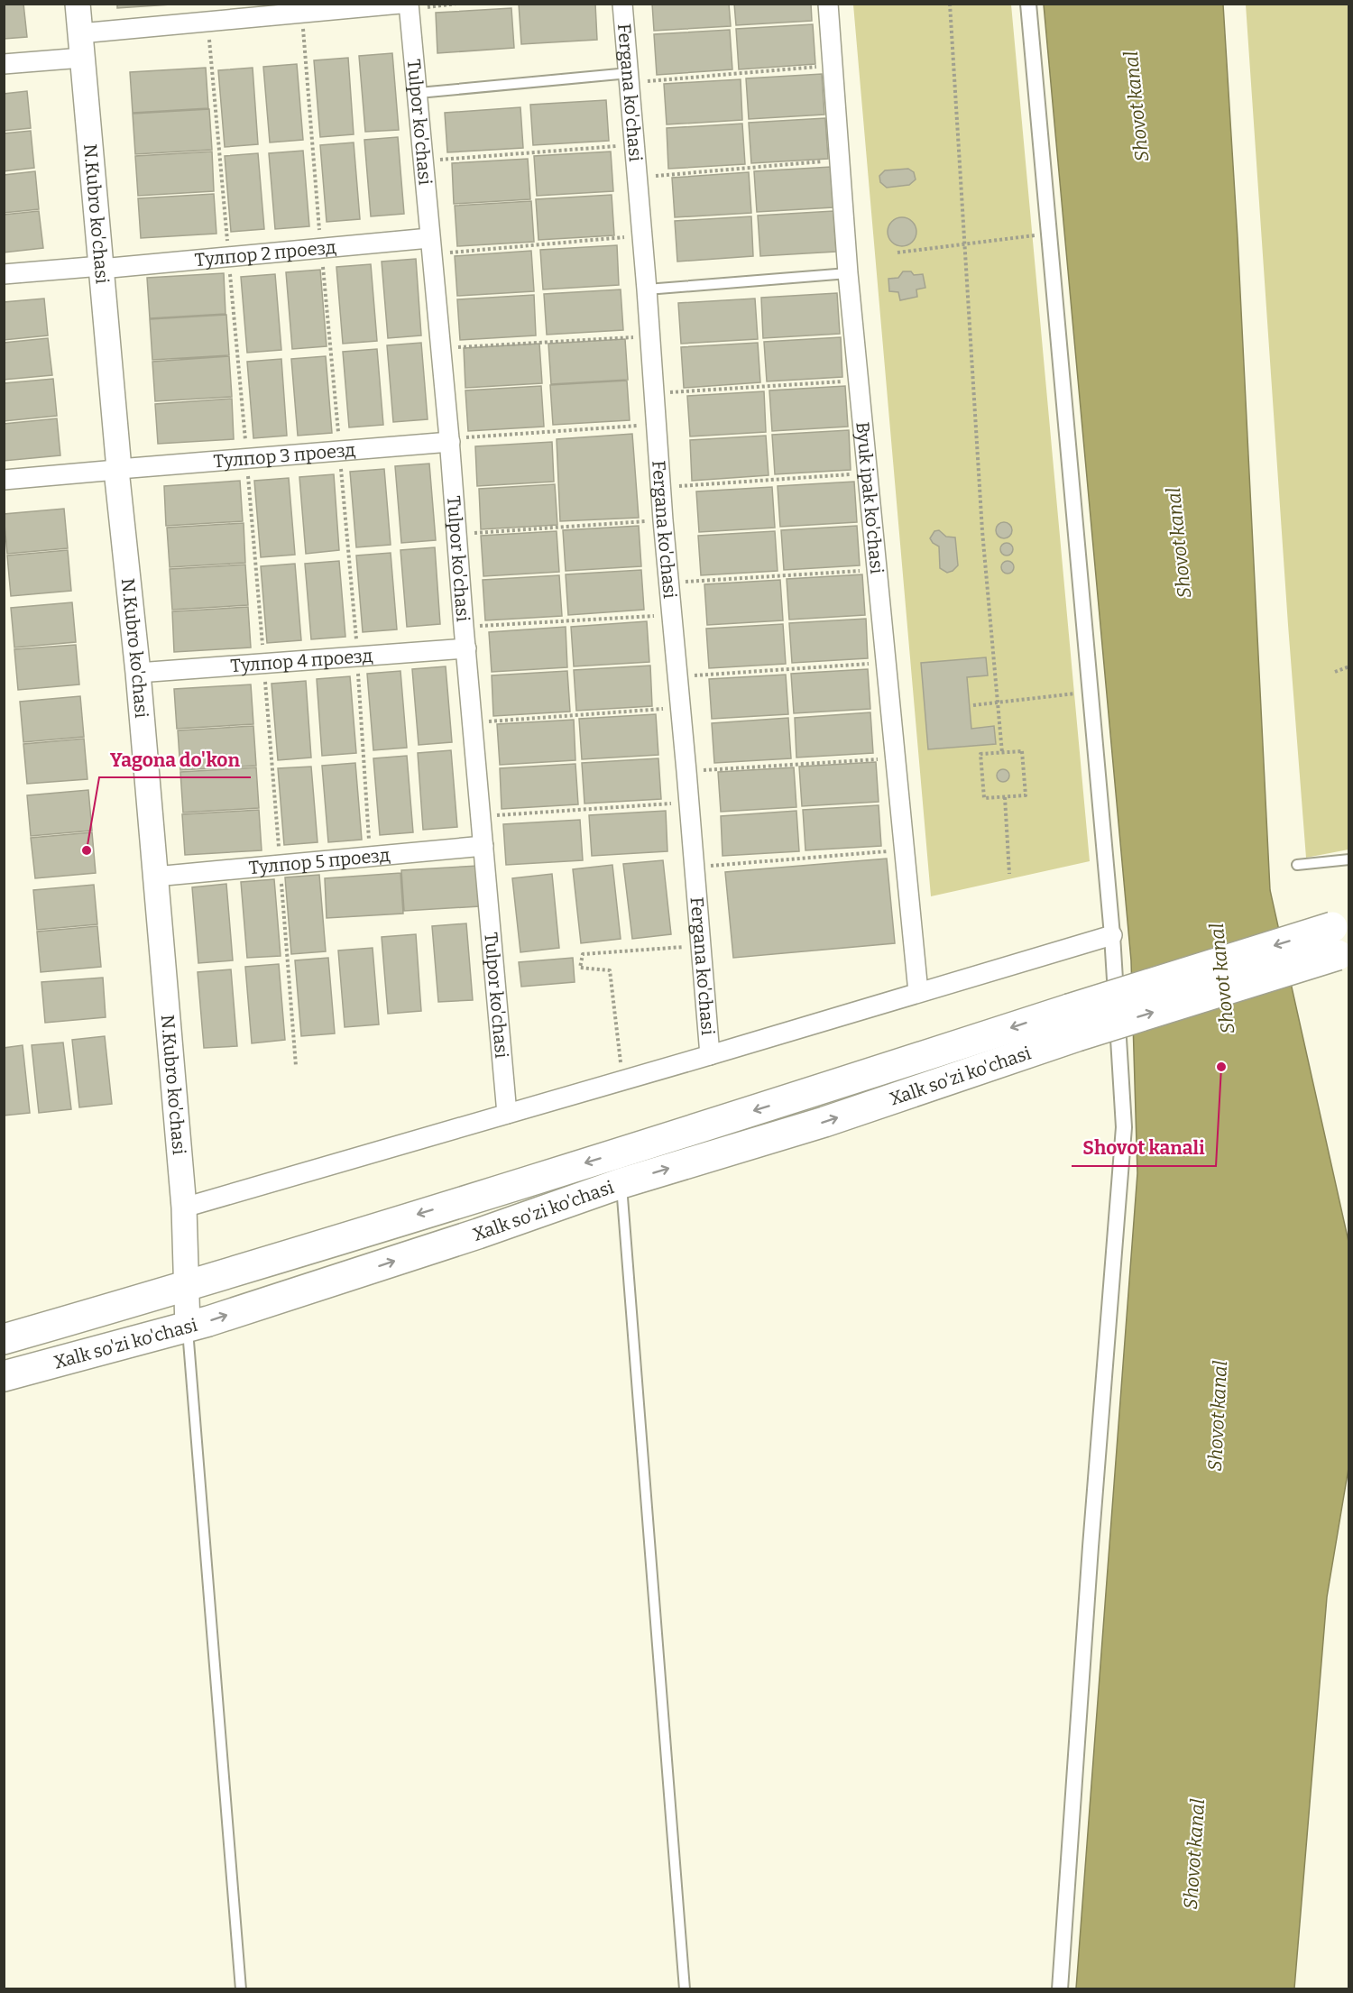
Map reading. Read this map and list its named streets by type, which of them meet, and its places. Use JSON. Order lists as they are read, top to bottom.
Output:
{
  "streets": {
    "main road": ["Xalk so'zi ko'chasi"],
    "street": [
      "Fergana ko'chasi",
      "Tulpor ko'chasi",
      "N.Kubro ko'chasi",
      "Тулпор 2 проезд",
      "Тулпор 3 проезд",
      "Byuk ipak ko'chasi",
      "Тулпор 4 проезд",
      "Тулпор 5 проезд"
    ]
  },
  "crossings": [
    ["Tulpor ko'chasi", "Тулпор 2 проезд"],
    ["Tulpor ko'chasi", "Тулпор 3 проезд"],
    ["Tulpor ko'chasi", "Тулпор 4 проезд"],
    ["Tulpor ko'chasi", "Тулпор 5 проезд"],
    ["N.Kubro ko'chasi", "Тулпор 2 проезд"],
    ["N.Kubro ko'chasi", "Тулпор 3 проезд"],
    ["N.Kubro ko'chasi", "Тулпор 4 проезд"],
    ["N.Kubro ko'chasi", "Тулпор 5 проезд"],
    ["N.Kubro ko'chasi", "Xalk so'zi ko'chasi"]
  ],
  "water": ["Shovot kanal"],
  "places": ["Yagona do'kon", "Shovot kanali"]
}
